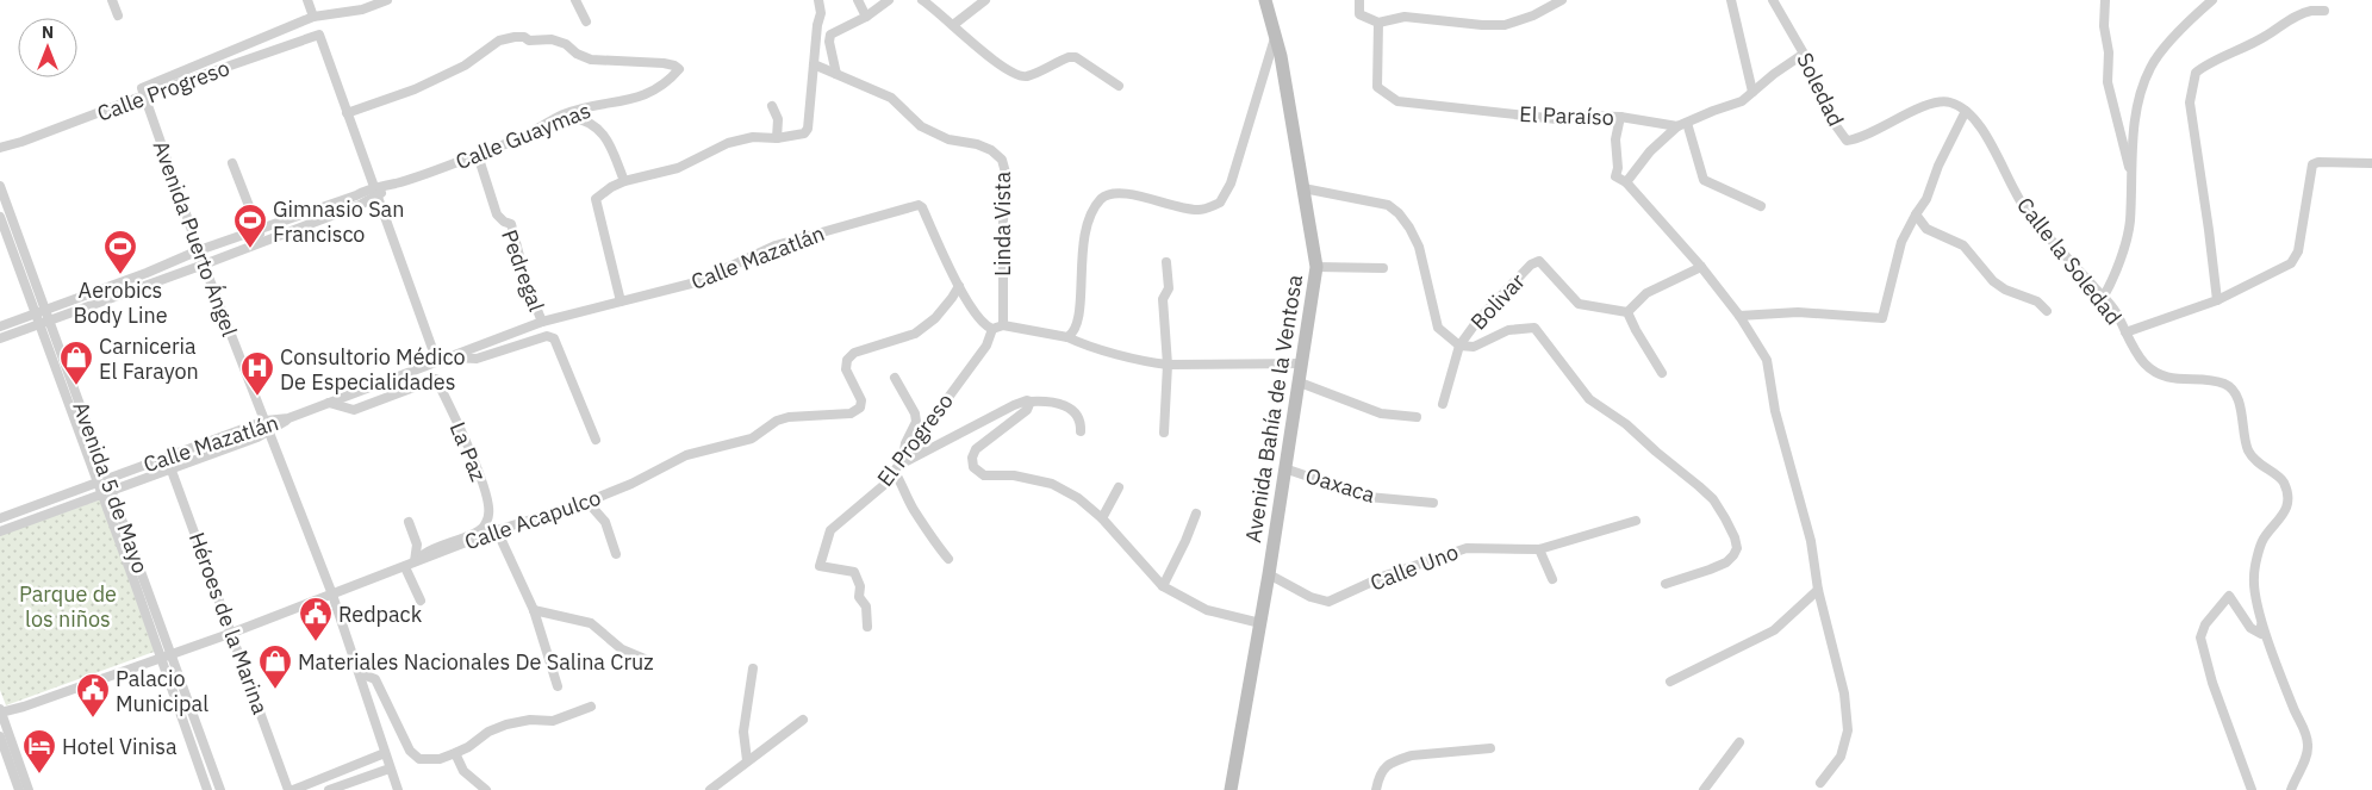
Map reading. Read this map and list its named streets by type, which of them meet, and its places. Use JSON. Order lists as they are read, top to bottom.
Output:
{
  "streets": {
    "main road": ["Avenida Bahía de la Ventosa"],
    "street": [
      "Soledad",
      "Calle Progreso",
      "El Paraíso",
      "Calle Guaymas",
      "Linda Vista",
      "Avenida Puerto Ángel",
      "Calle Mazatlán",
      "Calle la Soledad",
      "Pedregal",
      "Bolivar",
      "El Progreso",
      "La Paz",
      "Oaxaca",
      "Avenida 5 de Mayo",
      "Calle Acapulco",
      "Calle Uno",
      "Héroes de la Marina"
    ]
  },
  "crossings": [
    ["Soledad", "Calle la Soledad"],
    ["Calle Progreso", "Calle Guaymas"],
    ["Calle Progreso", "Avenida Puerto Ángel"],
    ["Calle Guaymas", "Avenida Puerto Ángel"],
    ["Calle Guaymas", "Pedregal"],
    ["Calle Guaymas", "Avenida 5 de Mayo"],
    ["Avenida Puerto Ángel", "Calle Mazatlán"],
    ["Avenida Puerto Ángel", "Calle Acapulco"],
    ["Calle Mazatlán", "Pedregal"],
    ["Calle Mazatlán", "El Progreso"],
    ["Calle Mazatlán", "La Paz"],
    ["Calle Mazatlán", "Avenida 5 de Mayo"],
    ["Calle Mazatlán", "Calle Acapulco"],
    ["Calle Mazatlán", "Héroes de la Marina"],
    ["Avenida Bahía de la Ventosa", "Oaxaca"],
    ["Avenida Bahía de la Ventosa", "Calle Uno"],
    ["La Paz", "Calle Acapulco"],
    ["Avenida 5 de Mayo", "Calle Acapulco"],
    ["Calle Acapulco", "Héroes de la Marina"]
  ],
  "parks": ["Parque de los niños"],
  "places": {
    "sports": ["Gimnasio San Francisco", "Aerobics Body Line"],
    "shop": ["Carniceria El Farayon", "Materiales Nacionales De Salina Cruz"],
    "hospital": ["Consultorio Médico De Especialidades"],
    "public building": ["Redpack", "Palacio Municipal"],
    "hotel": ["Hotel Vinisa"]
  },
  "north": "top"
}
